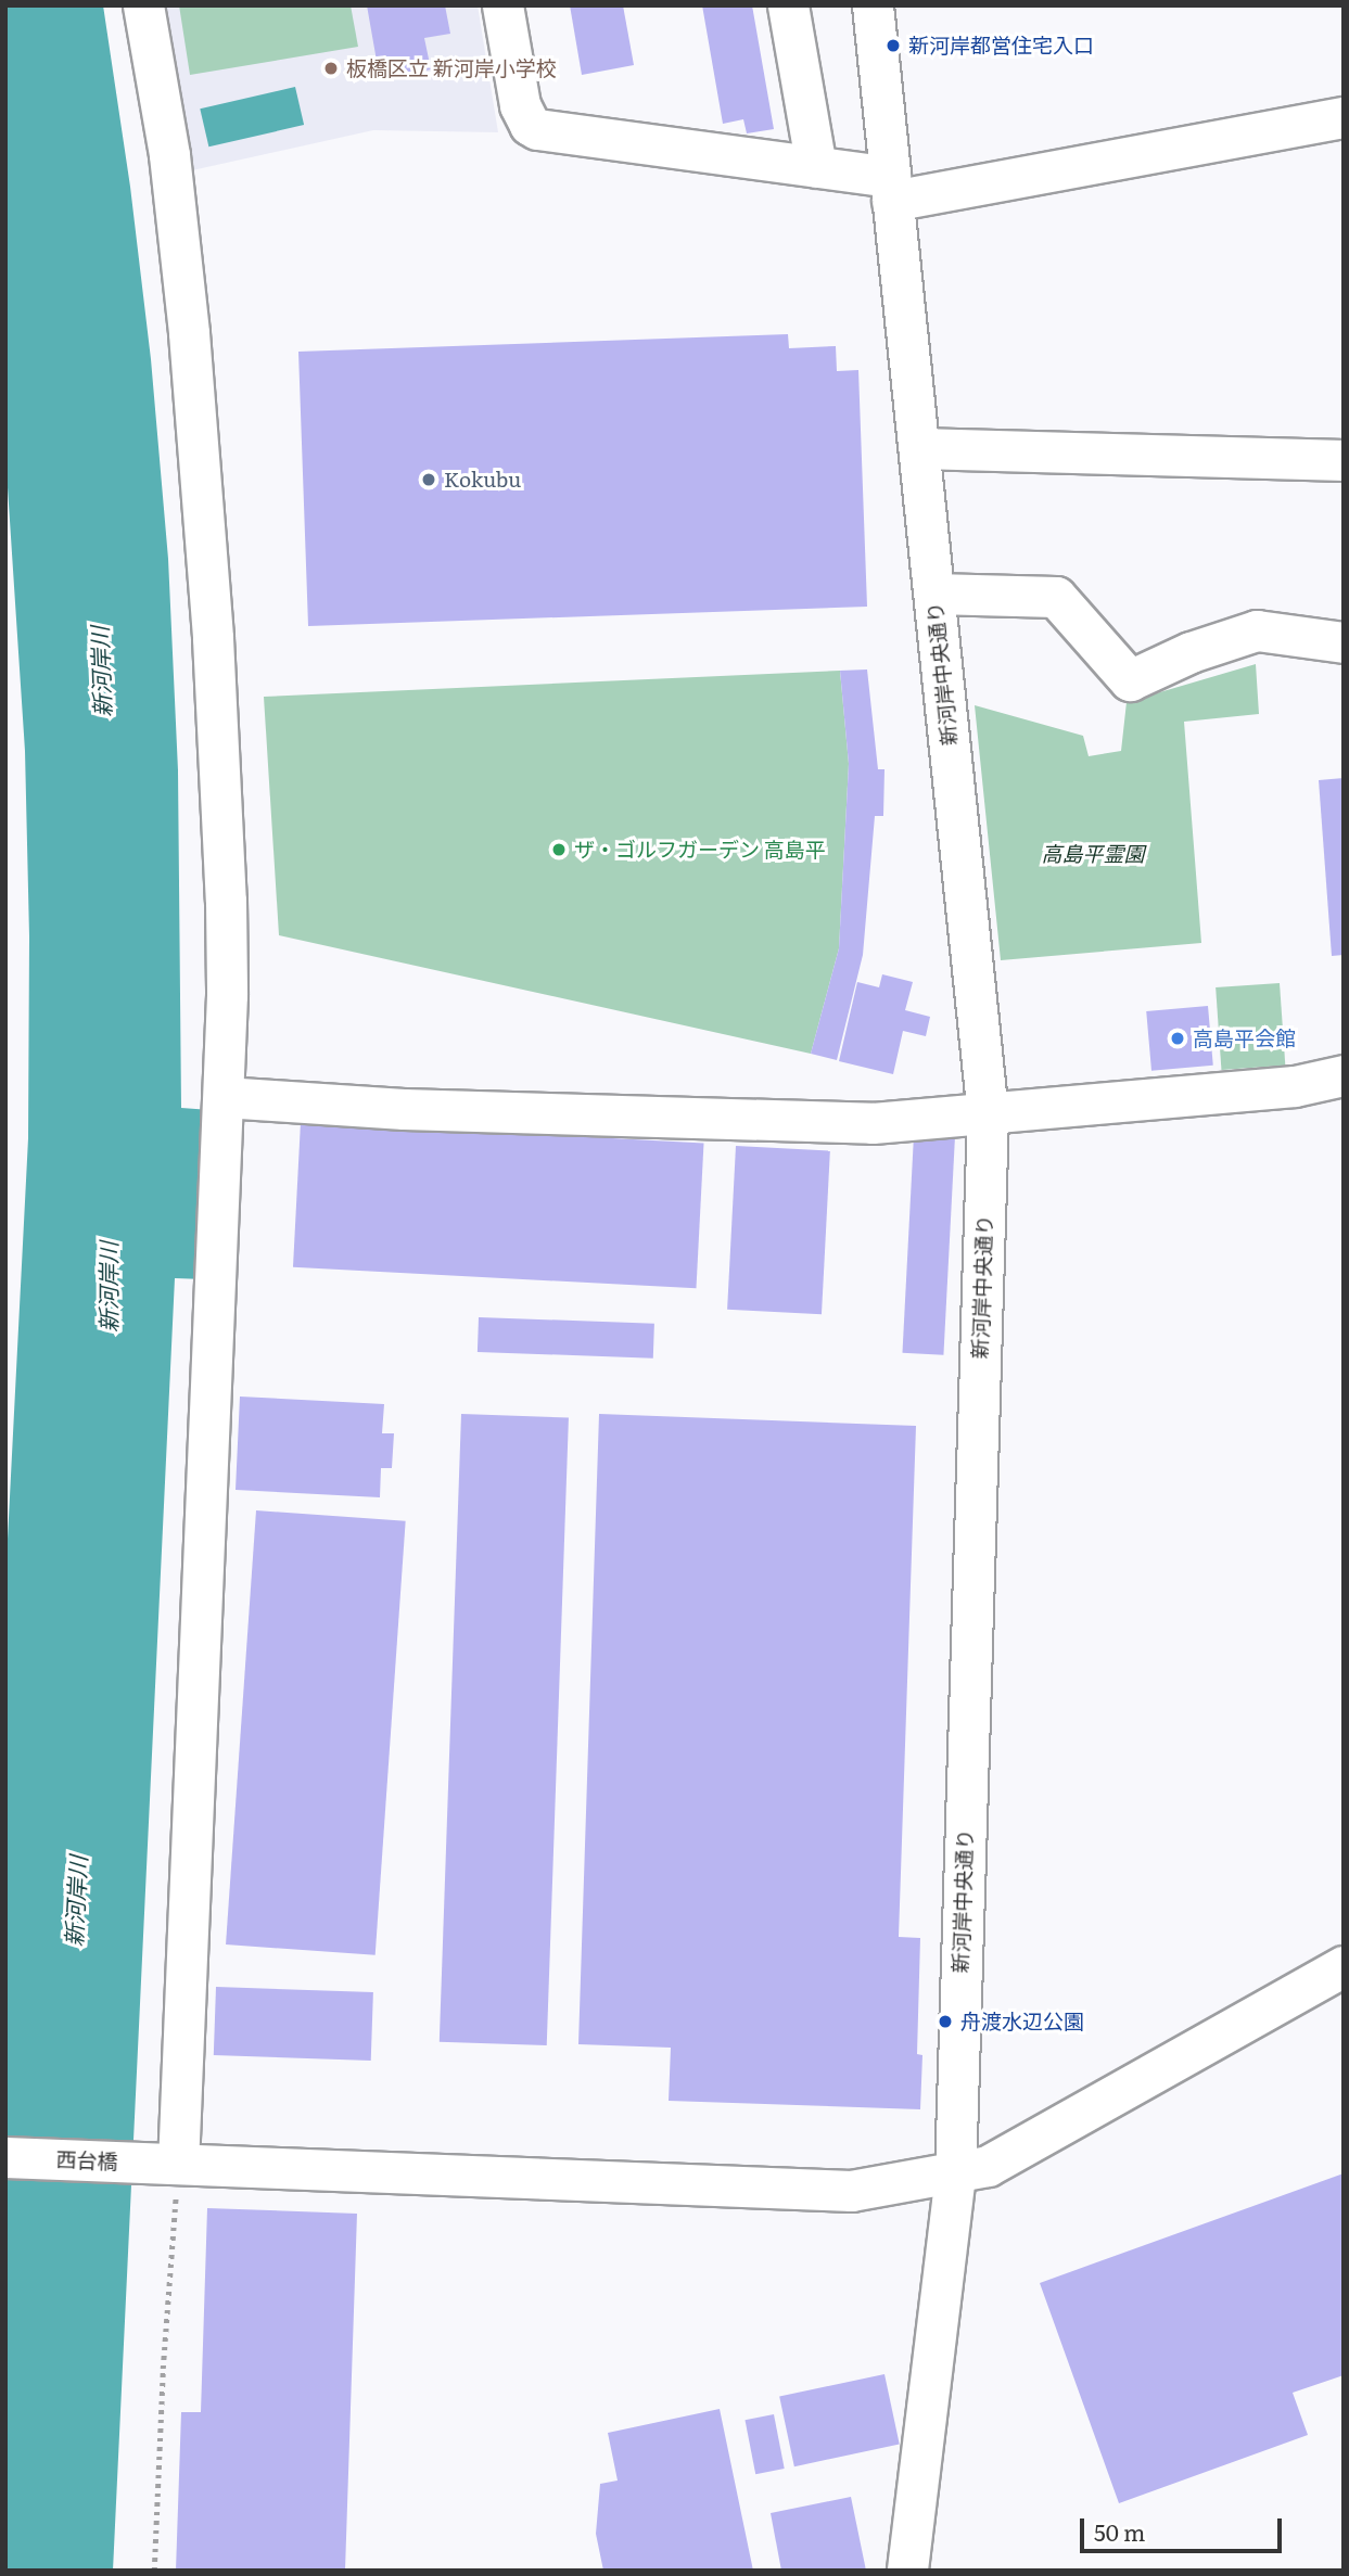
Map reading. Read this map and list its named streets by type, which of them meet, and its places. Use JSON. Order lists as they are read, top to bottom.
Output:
{
  "streets": {
    "street": ["新河岸中央通り", "西台橋"]
  },
  "crossings": [
    ["新河岸中央通り", "西台橋"]
  ],
  "water": ["新河岸川"],
  "parks": ["高島平霊園"],
  "places": [
    "新河岸都営住宅入口",
    "板橋区立 新河岸小学校",
    "Kokubu",
    "ザ・ゴルフガーデン 高島平",
    "高島平会館",
    "舟渡水辺公園"
  ],
  "scale_bar": "50 m"
}
